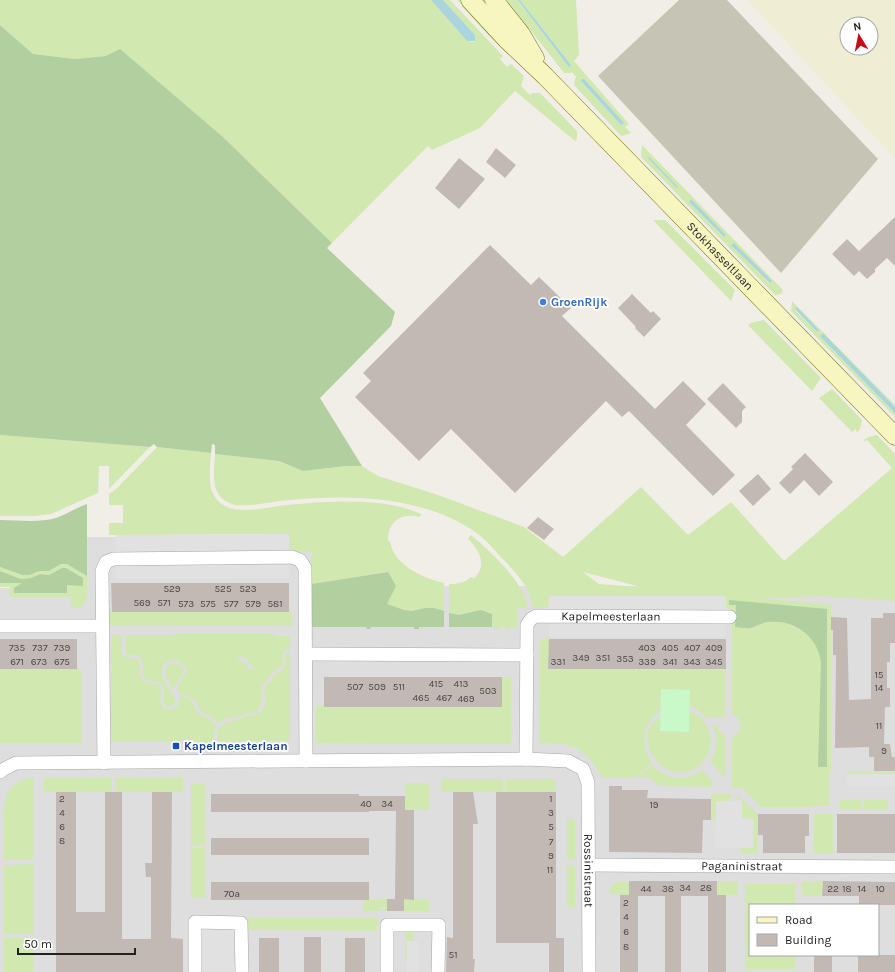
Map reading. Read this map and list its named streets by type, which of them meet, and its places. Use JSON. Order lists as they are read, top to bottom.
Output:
{
  "streets": {
    "street": [
      "Stokhasseltlaan",
      "Kapelmeesterlaan",
      "Paganinistraat",
      "Rossinistraat"
    ]
  },
  "crossings": [
    ["Kapelmeesterlaan", "Rossinistraat"],
    ["Paganinistraat", "Rossinistraat"]
  ],
  "places": {
    "other": ["GroenRijk"],
    "transit": ["Kapelmeesterlaan"]
  },
  "house_numbers": [
    "529",
    "525",
    "523",
    "569",
    "571",
    "573",
    "575",
    "577",
    "579",
    "581",
    "735",
    "737",
    "739",
    "403",
    "405",
    "407",
    "409",
    "349",
    "351",
    "353",
    "671",
    "673",
    "675",
    "331",
    "339",
    "341",
    "343",
    "345",
    "15",
    "415",
    "413",
    "507",
    "509",
    "511",
    "14",
    "503",
    "465",
    "467",
    "469",
    "11",
    "9",
    "2",
    "1",
    "40",
    "34",
    "19",
    "4",
    "3",
    "6",
    "5",
    "8",
    "7",
    "9",
    "11",
    "34",
    "28",
    "44",
    "38",
    "22",
    "18",
    "14",
    "10",
    "70a",
    "2",
    "4",
    "6",
    "8",
    "51"
  ],
  "legend": ["Road", "Building"],
  "scale_bar": "50 m",
  "north": "top"
}
